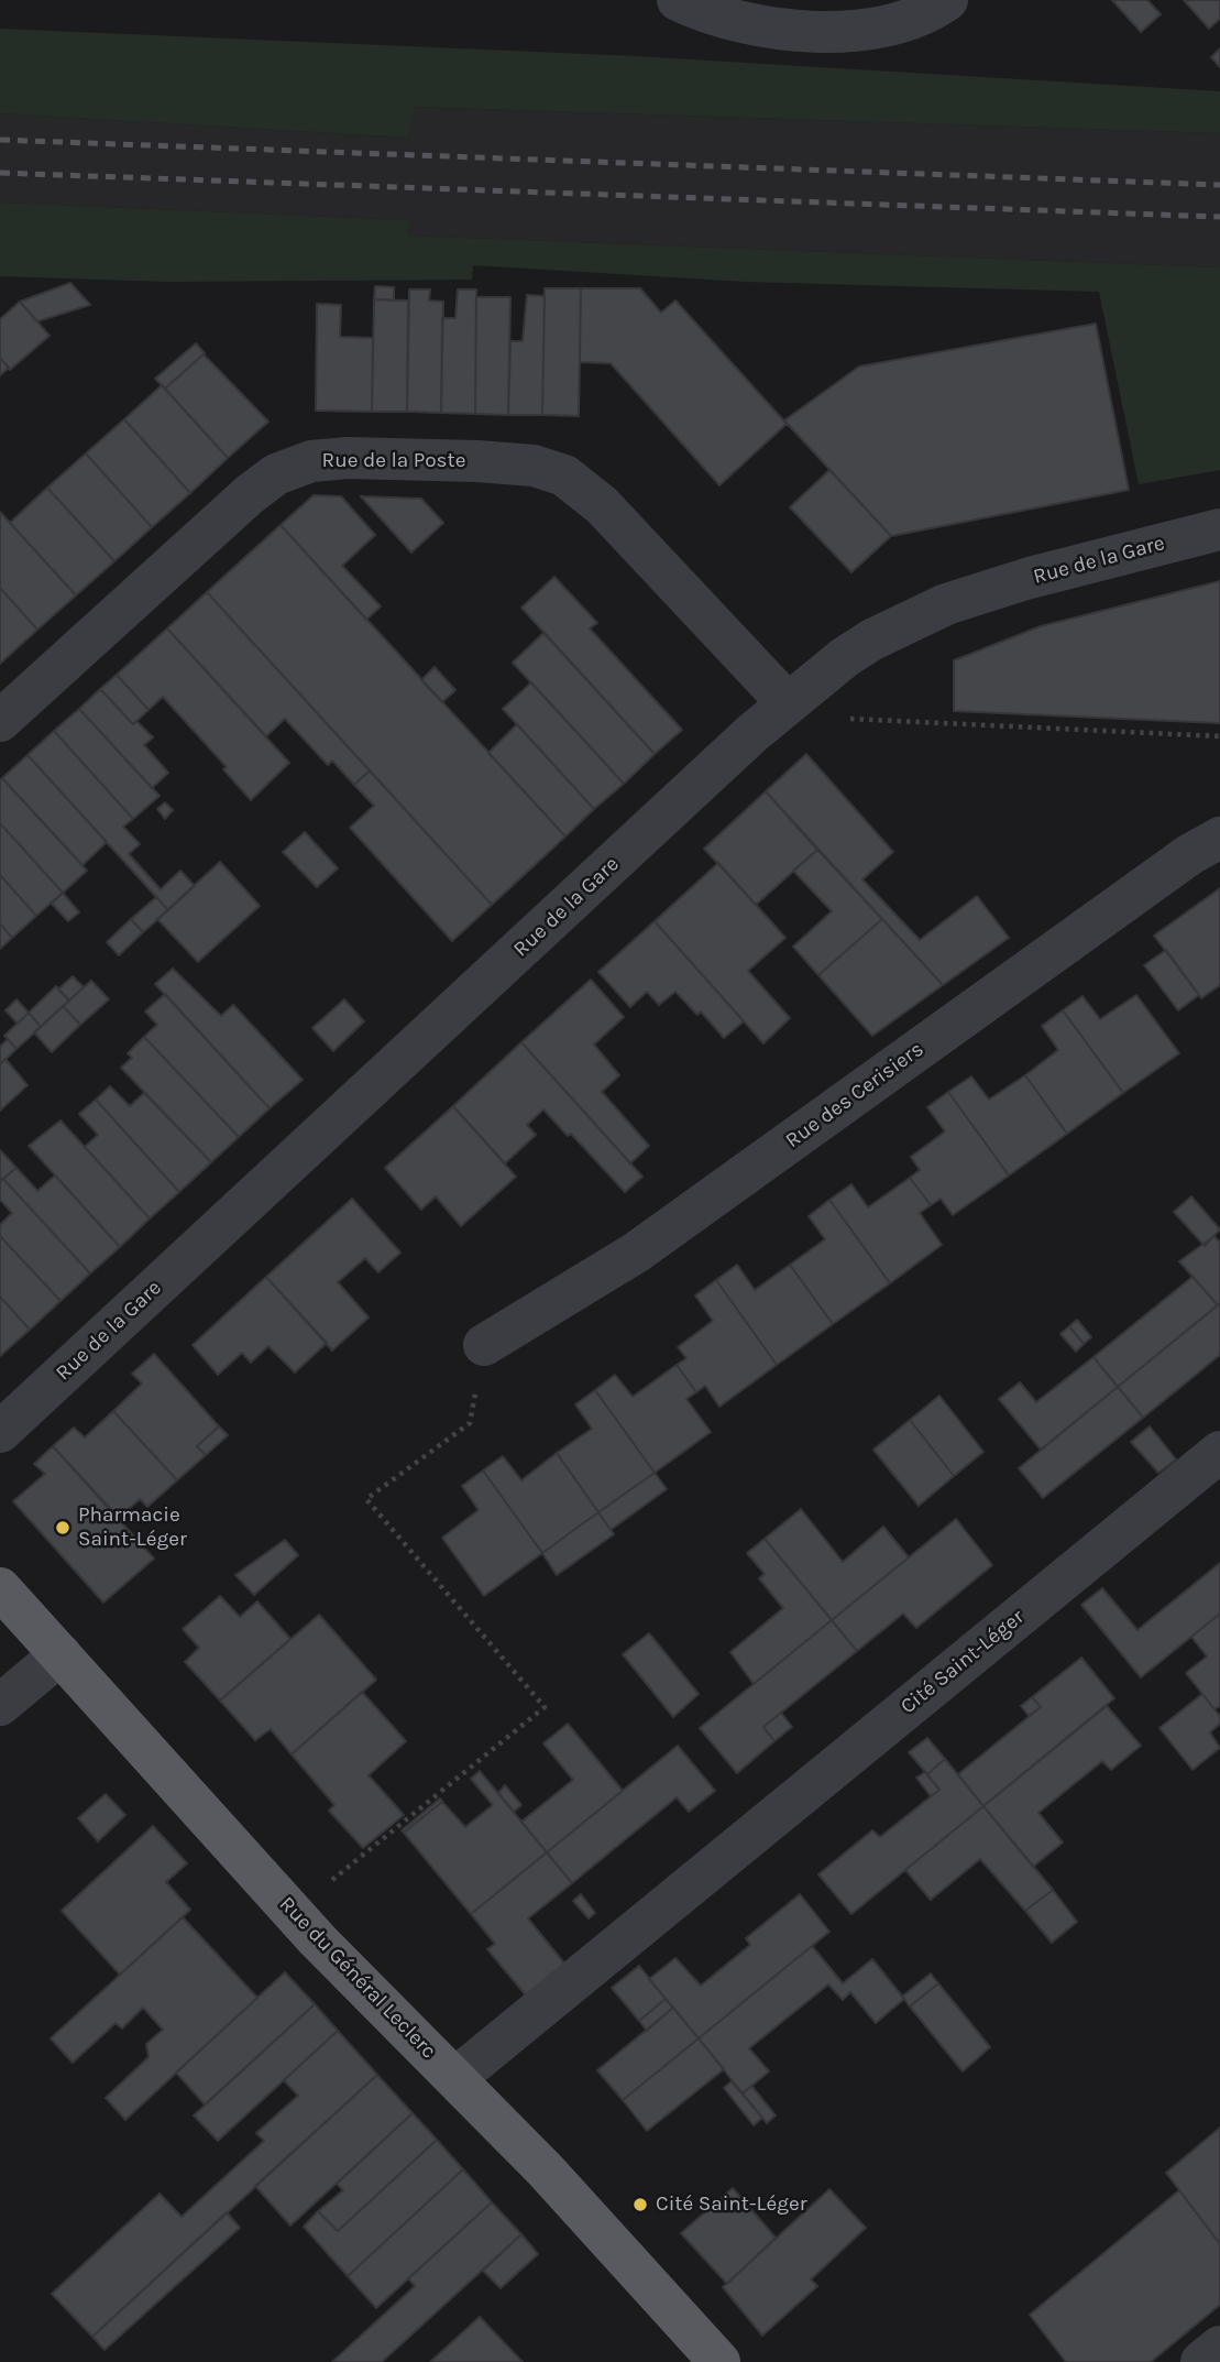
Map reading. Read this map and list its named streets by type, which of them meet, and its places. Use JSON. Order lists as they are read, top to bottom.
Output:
{
  "streets": {
    "main road": ["Rue du Général Leclerc"],
    "street": [
      "Rue de la Poste",
      "Rue de la Gare",
      "Rue des Cerisiers",
      "Cité Saint-Léger"
    ]
  },
  "crossings": [
    ["Rue de la Poste", "Rue de la Gare"],
    ["Cité Saint-Léger", "Rue du Général Leclerc"]
  ],
  "places": ["Pharmacie Saint-Léger", "Cité Saint-Léger"]
}
